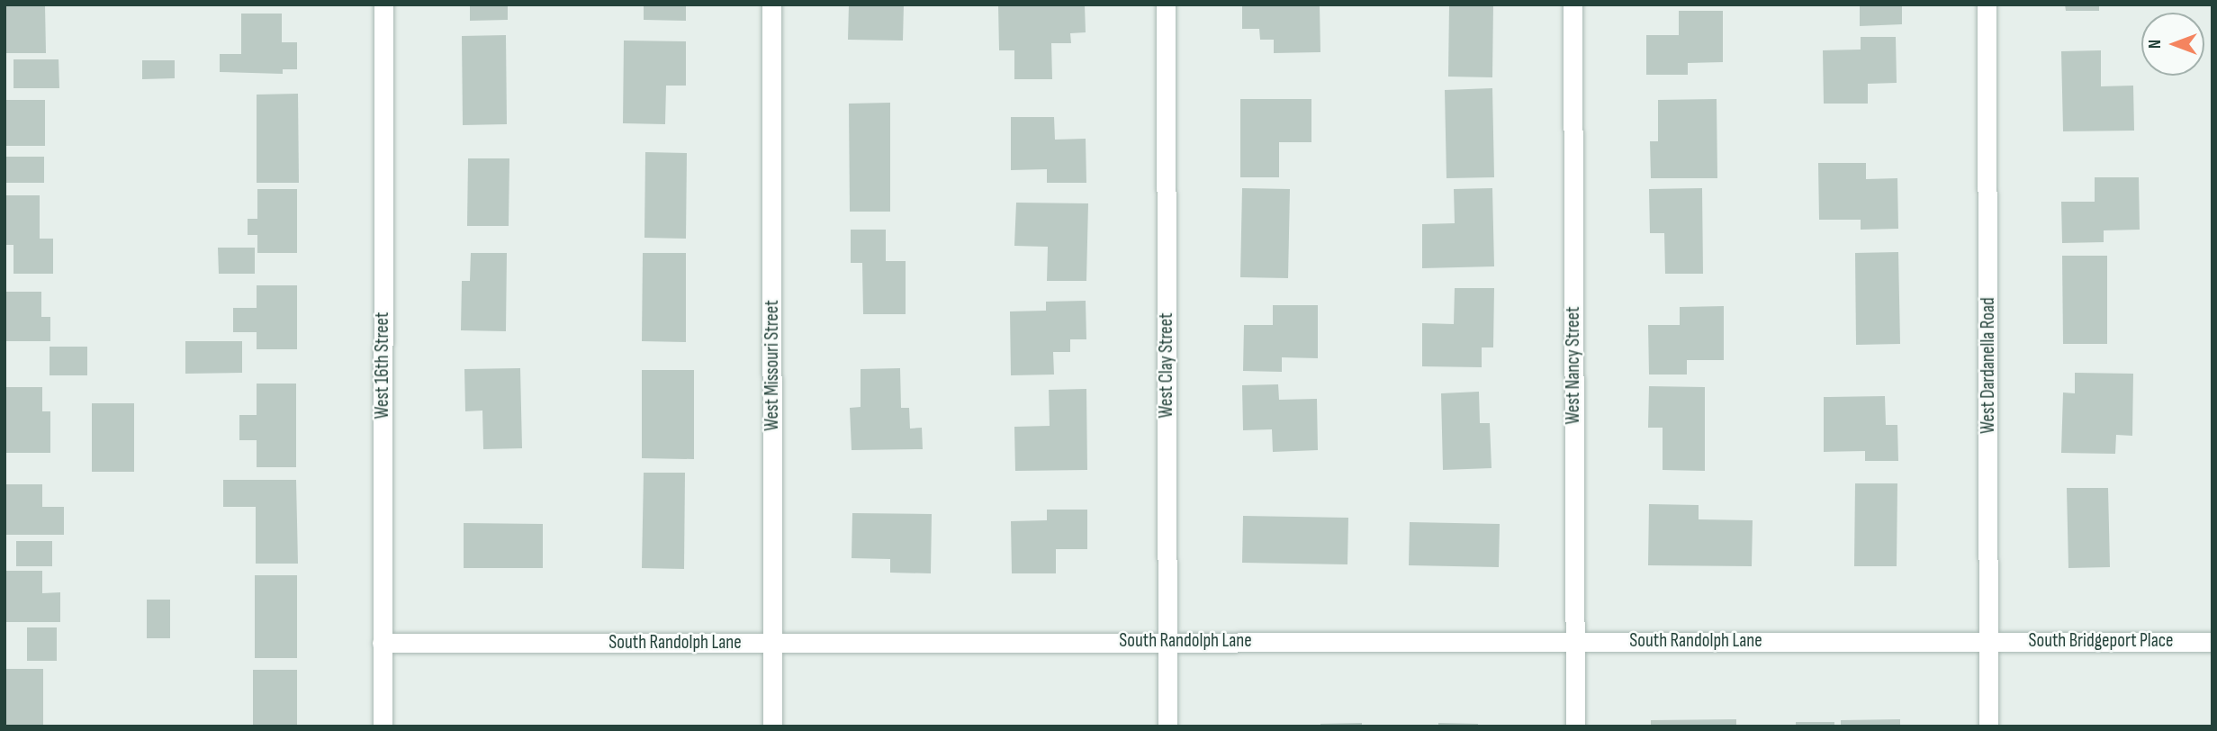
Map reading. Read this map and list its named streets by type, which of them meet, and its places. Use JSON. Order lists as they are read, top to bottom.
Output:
{
  "streets": {
    "street": [
      "West 16th Street",
      "West Missouri Street",
      "West Clay Street",
      "West Nancy Street",
      "West Dardanella Road",
      "South Randolph Lane",
      "South Bridgeport Place"
    ]
  },
  "crossings": [
    ["West 16th Street", "South Randolph Lane"],
    ["West Missouri Street", "South Randolph Lane"],
    ["West Clay Street", "South Randolph Lane"],
    ["West Nancy Street", "South Randolph Lane"],
    ["West Dardanella Road", "South Randolph Lane"],
    ["West Dardanella Road", "South Bridgeport Place"],
    ["South Randolph Lane", "South Bridgeport Place"]
  ],
  "north": "left"
}
